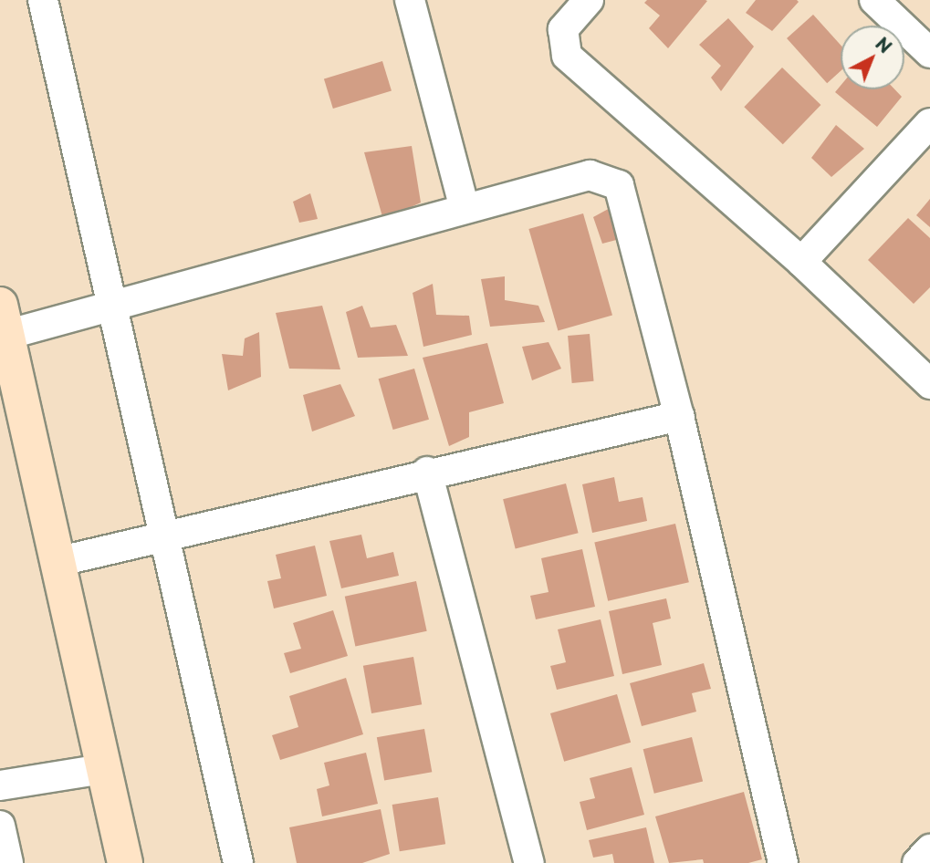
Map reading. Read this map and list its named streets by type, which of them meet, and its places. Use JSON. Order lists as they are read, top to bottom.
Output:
{
  "north": "top right"
}
